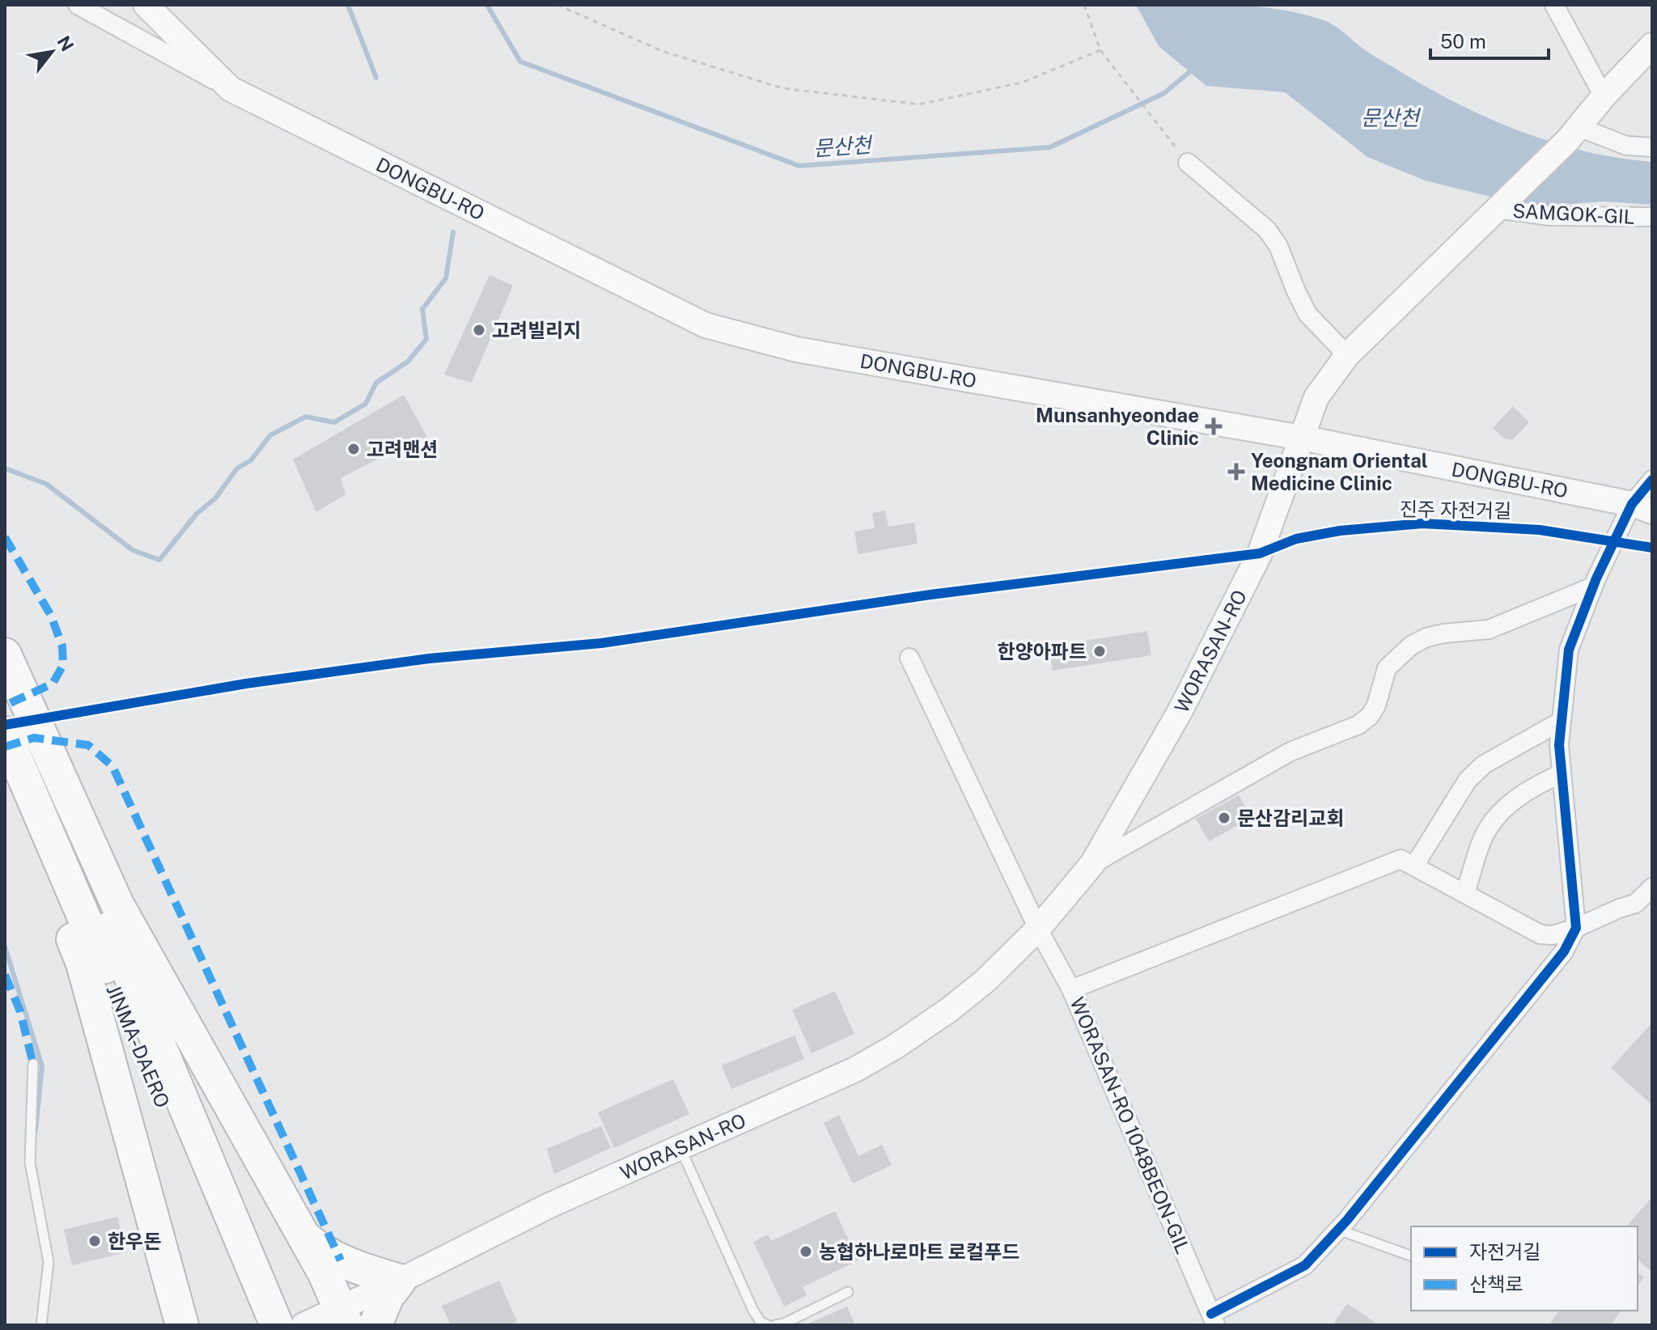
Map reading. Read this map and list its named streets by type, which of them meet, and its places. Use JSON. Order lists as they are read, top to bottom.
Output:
{
  "streets": {
    "highway": ["JINMA-DAERO"],
    "main road": ["DONGBU-RO", "WORASAN-RO"],
    "street": ["SAMGOK-GIL", "WORASAN-RO 1048BEON-GIL"],
    "cycle path": ["진주 자전거길"]
  },
  "crossings": [
    ["DONGBU-RO", "WORASAN-RO"],
    ["SAMGOK-GIL", "WORASAN-RO"],
    ["WORASAN-RO", "WORASAN-RO 1048BEON-GIL"]
  ],
  "water": ["문산천"],
  "places": {
    "other": [
      "고려빌리지",
      "고려맨션",
      "한양아파트",
      "문산감리교회",
      "한우돈",
      "농협하나로마트 로컬푸드"
    ],
    "health": ["Munsanhyeondae Clinic", "Yeongnam Oriental Medicine Clinic"]
  },
  "legend": ["자전거길", "산책로"],
  "scale_bar": "50 m",
  "north": "top right"
}
